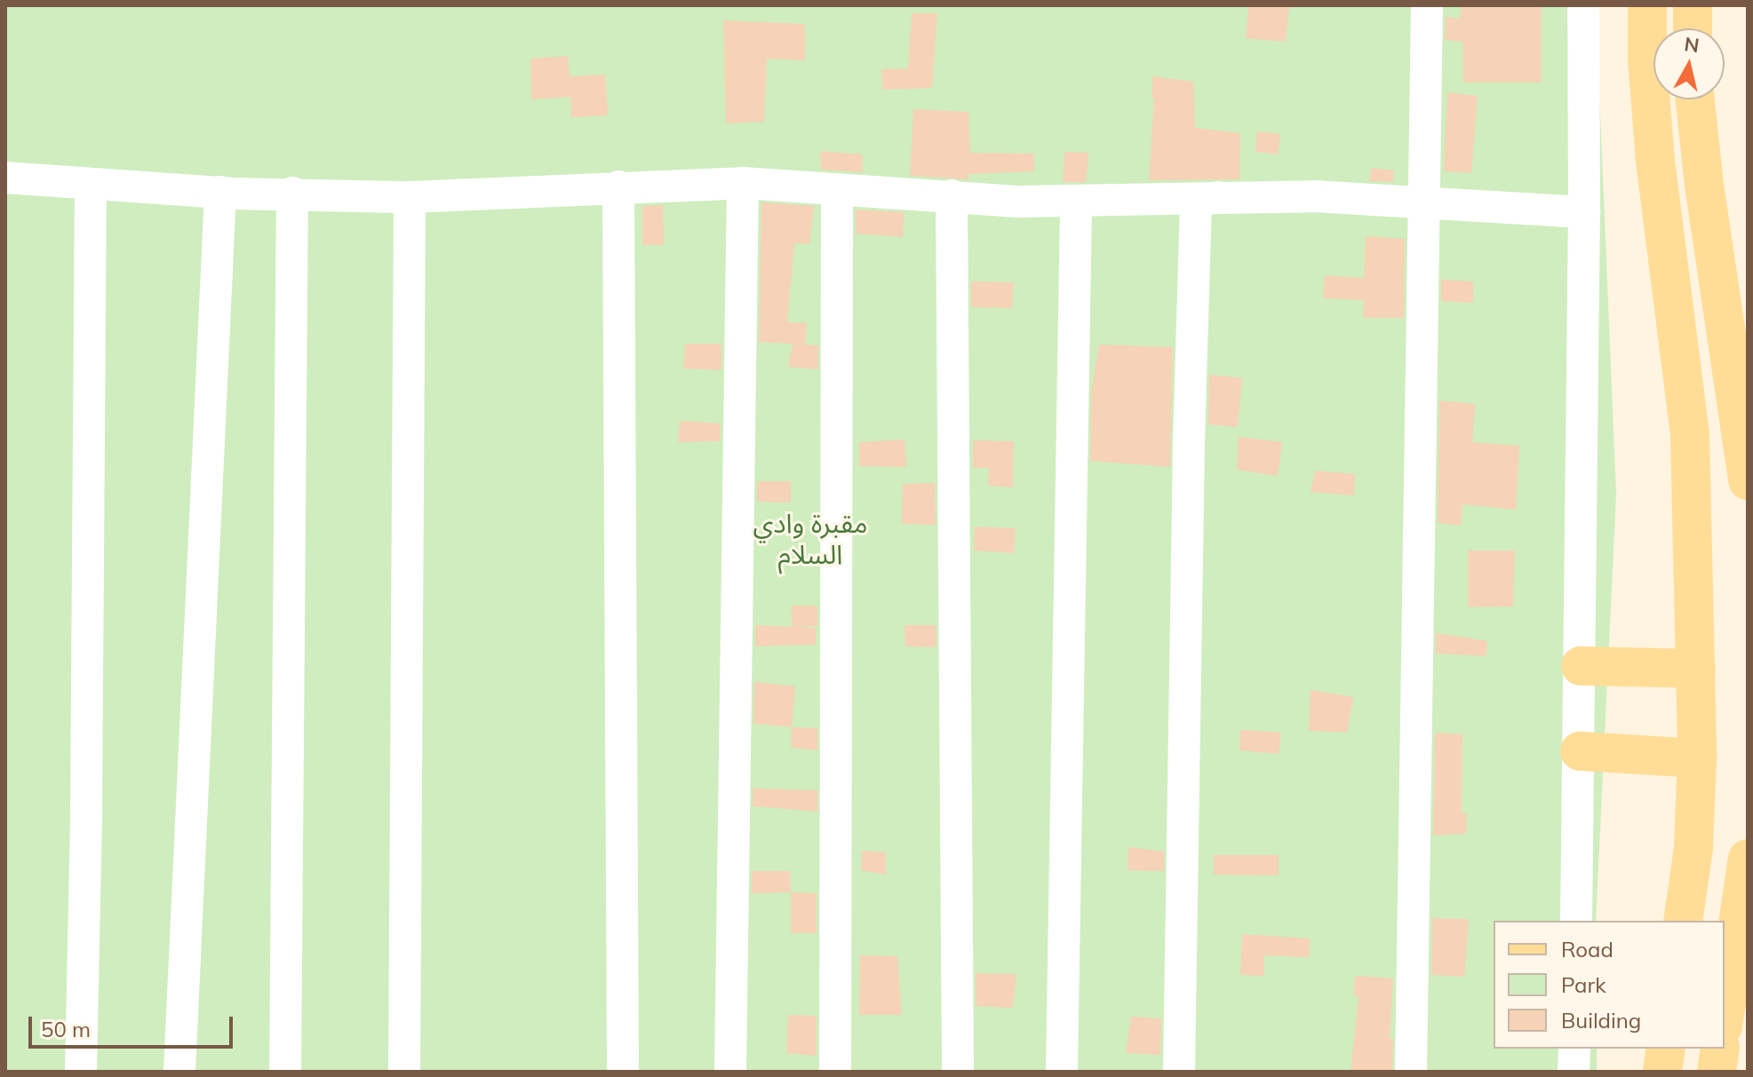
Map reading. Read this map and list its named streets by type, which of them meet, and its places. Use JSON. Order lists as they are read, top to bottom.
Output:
{
  "parks": ["مقبرة وادي السلام"],
  "legend": ["Road", "Park", "Building"],
  "scale_bar": "50 m",
  "north": "top"
}
